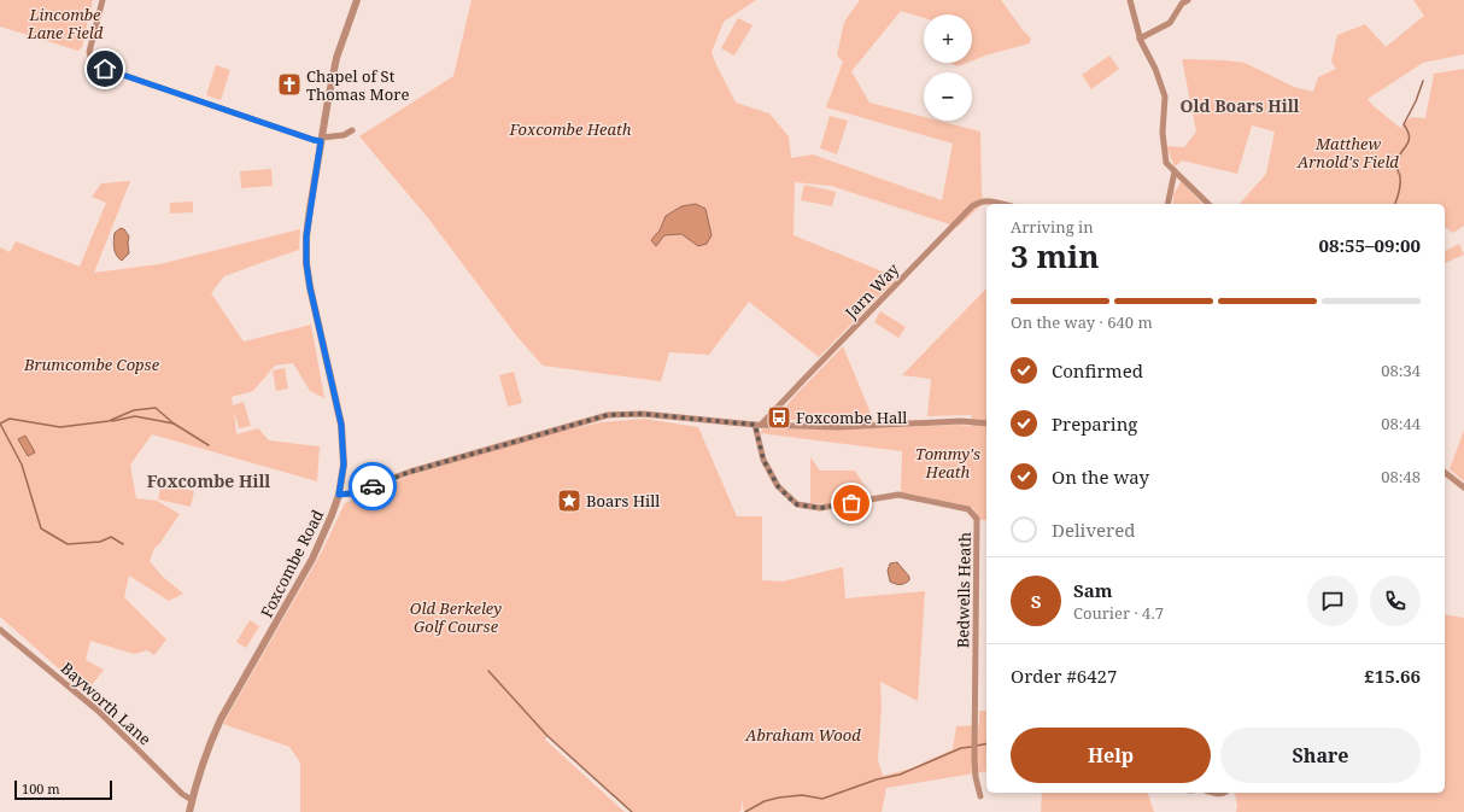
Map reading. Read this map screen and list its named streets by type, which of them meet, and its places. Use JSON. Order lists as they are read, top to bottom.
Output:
{
  "streets": {
    "street": [
      "Jarn Way",
      "Foxcombe Road",
      "Bedwells Heath",
      "Bayworth Lane"
    ]
  },
  "crossings": [
    ["Jarn Way", "Bedwells Heath"],
    ["Foxcombe Road", "Bayworth Lane"]
  ],
  "districts": ["Old Boars Hill", "Foxcombe Hill"],
  "parks": [
    "Lincombe Lane Field",
    "Foxcombe Heath",
    "Matthew Arnold's Field",
    "Brumcombe Copse",
    "Tommy's Heath",
    "Old Berkeley Golf Course",
    "Abraham Wood"
  ],
  "places": {
    "church": ["Chapel of St Thomas More"],
    "bus stop": ["Foxcombe Hall"],
    "place": ["Boars Hill"]
  },
  "scale_bar": "100 m",
  "page": {
    "map_buttons": ["+", "−"],
    "heading": ["3 min", "Arriving in", "08:55–09:00"],
    "panel": [
      "Sam",
      "Courier · 4.7",
      "Order #6427",
      "£15.66"
    ],
    "bar": "On the way · 640 m",
    "list": [
      ["Confirmed", "08:34"],
      ["Preparing", "08:44"],
      ["On the way", "08:48"],
      "Delivered"
    ],
    "round": "S",
    "buttons": ["Help", "Share"],
    "scale": "100 m"
  }
}
